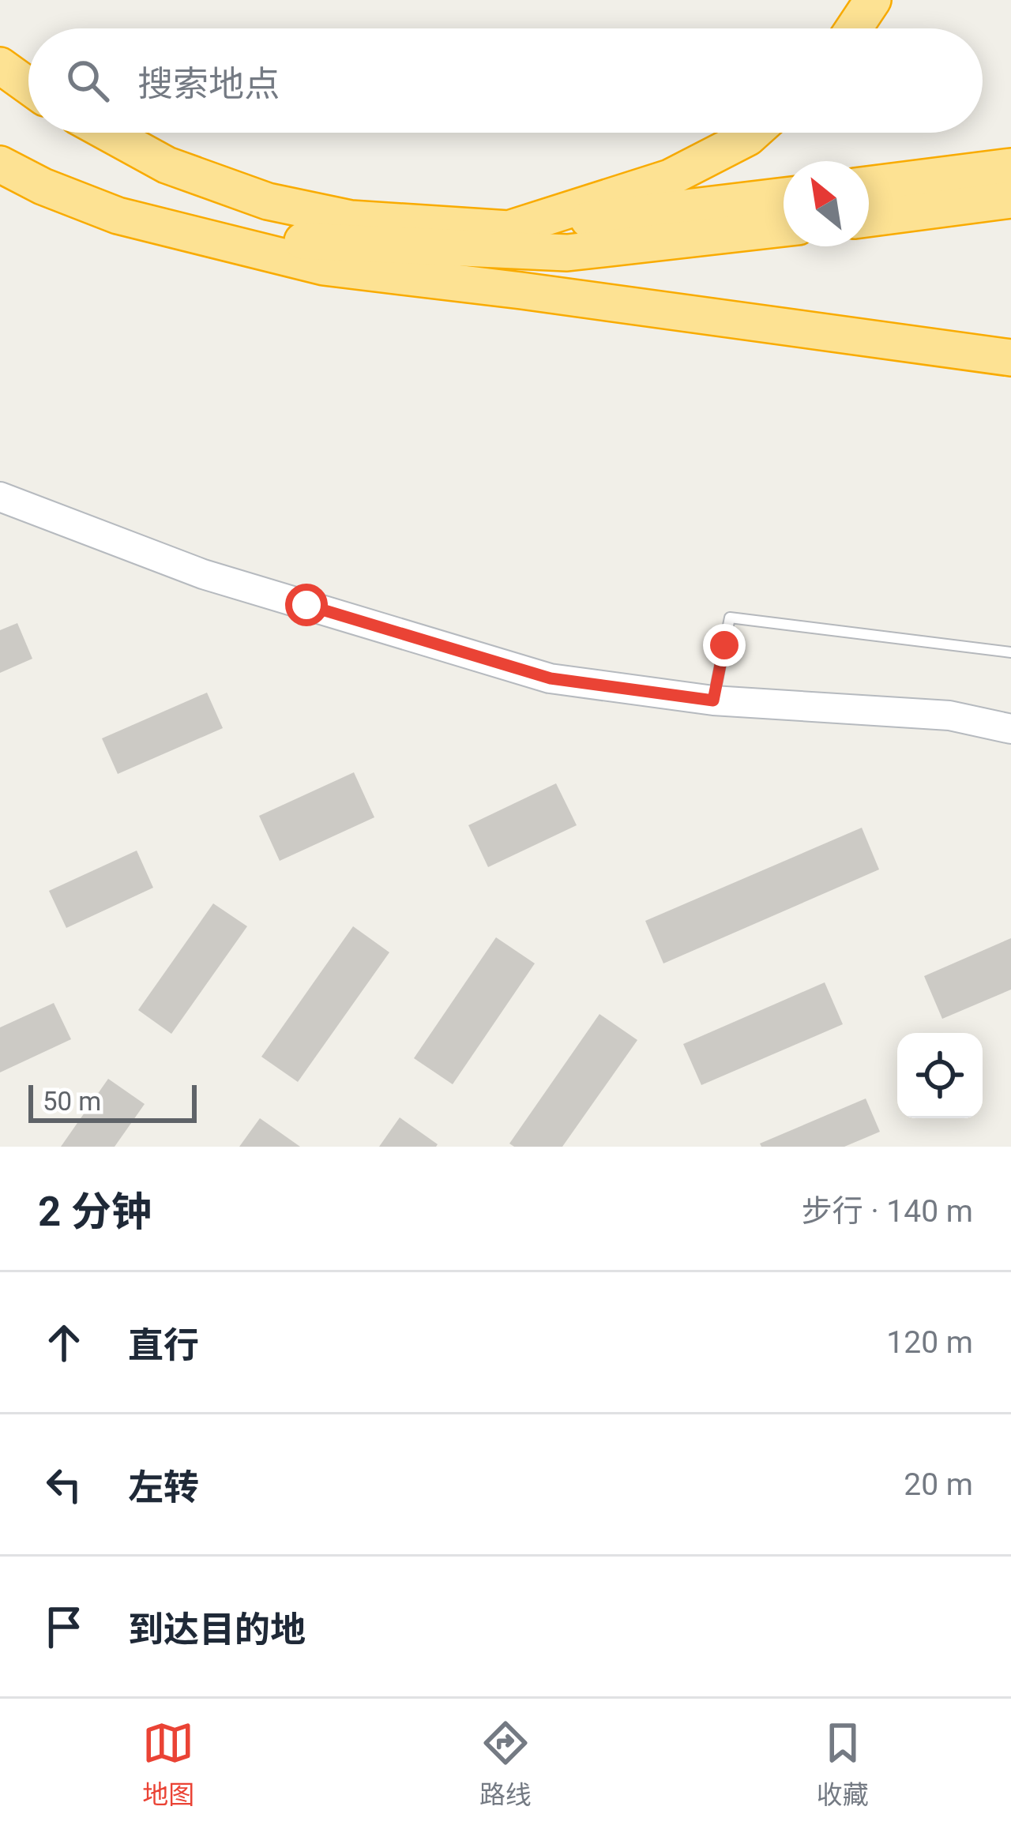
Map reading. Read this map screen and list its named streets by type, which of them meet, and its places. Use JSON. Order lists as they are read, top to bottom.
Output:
{
  "scale_bar": "50 m",
  "north": "top left",
  "page": {
    "search": "搜索地点",
    "scale": "50 m",
    "heading": ["2 分钟", "步行 · 140 m"],
    "list": [
      ["直行", "120 m"],
      ["左转", "20 m"],
      "到达目的地"
    ],
    "nav": ["地图", "路线", "收藏"]
  }
}
